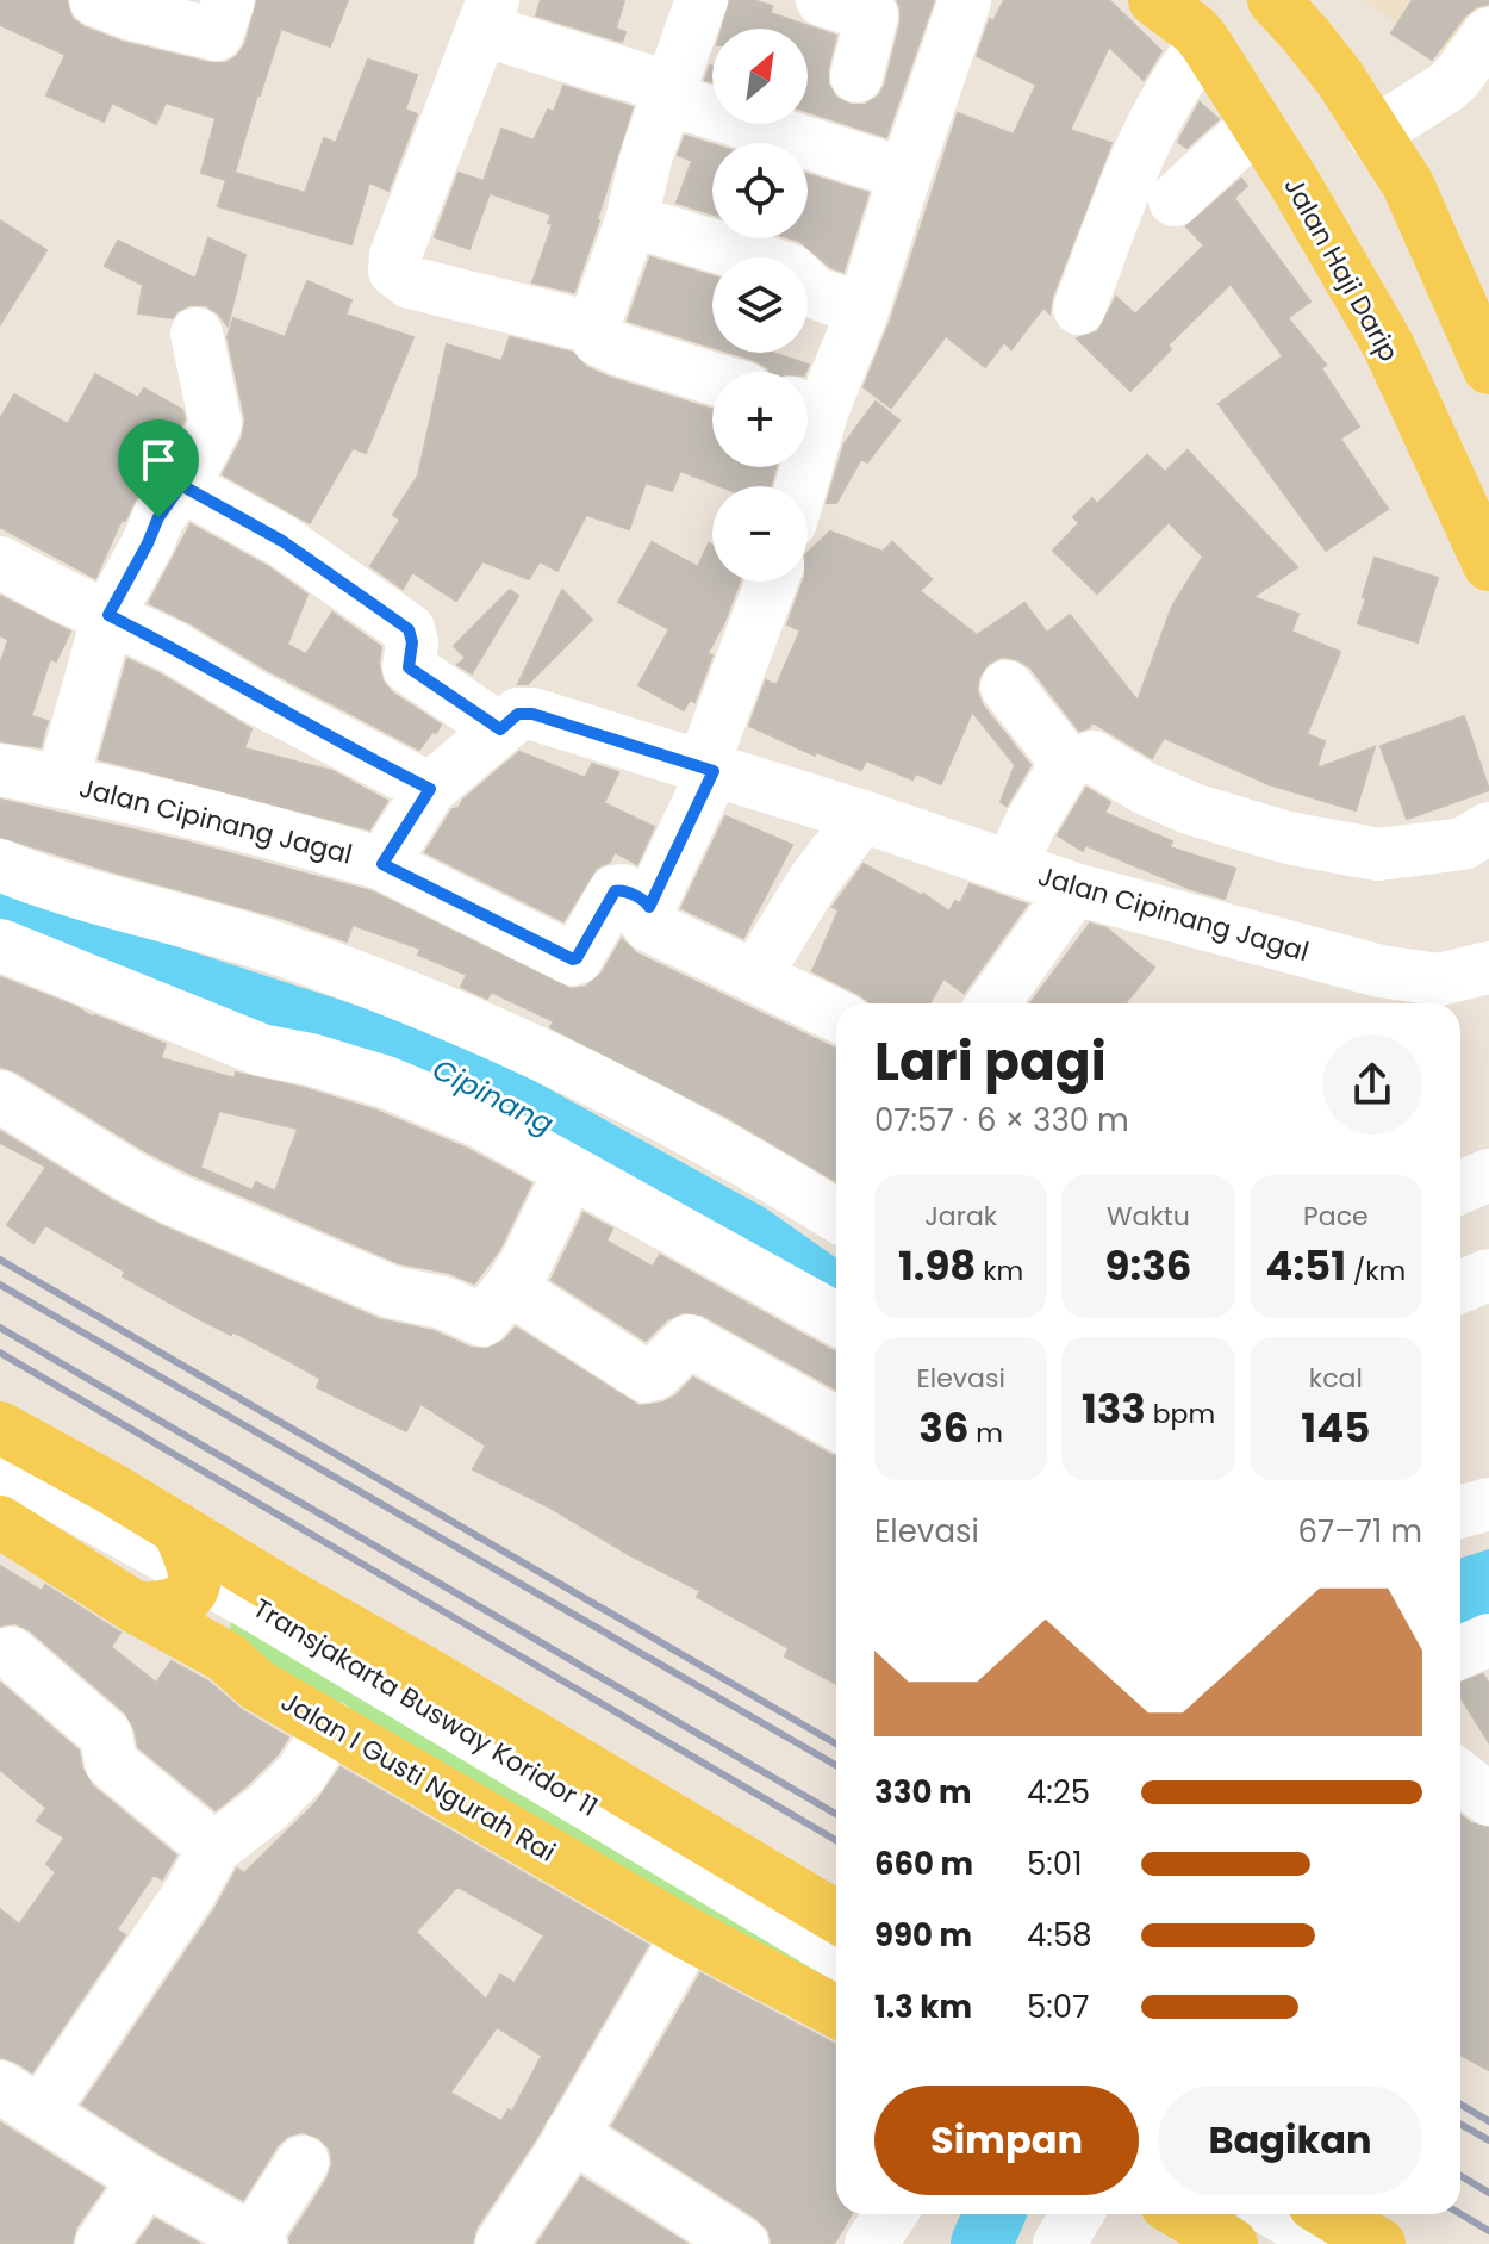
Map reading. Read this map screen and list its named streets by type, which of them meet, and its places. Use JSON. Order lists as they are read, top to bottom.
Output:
{
  "streets": {
    "main road": ["Jalan Haji Darip", "Jalan I Gusti Ngurah Rai"],
    "street": ["Jalan Cipinang Jagal", "Transjakarta Busway Koridor 11"]
  },
  "water": ["Cipinang"],
  "north": "top right",
  "page": {
    "map_buttons": ["+", "−"],
    "heading": ["Lari pagi", "07:57 · 6 × 330 m"],
    "stats": [
      ["Jarak", "1.98 km"],
      ["Waktu", "9:36"],
      ["Pace", "4:51 /km"],
      ["Elevasi", "36 m"],
      ["133 bpm"],
      ["kcal", "145"]
    ],
    "chart": ["Elevasi", "67–71 m"],
    "list": [
      {
        "name": "330 m",
        "note": "4:25"
      },
      {
        "name": "660 m",
        "note": "5:01"
      },
      {
        "name": "990 m",
        "note": "4:58"
      },
      {
        "name": "1.3 km",
        "note": "5:07"
      }
    ],
    "buttons": ["Simpan", "Bagikan"]
  }
}
